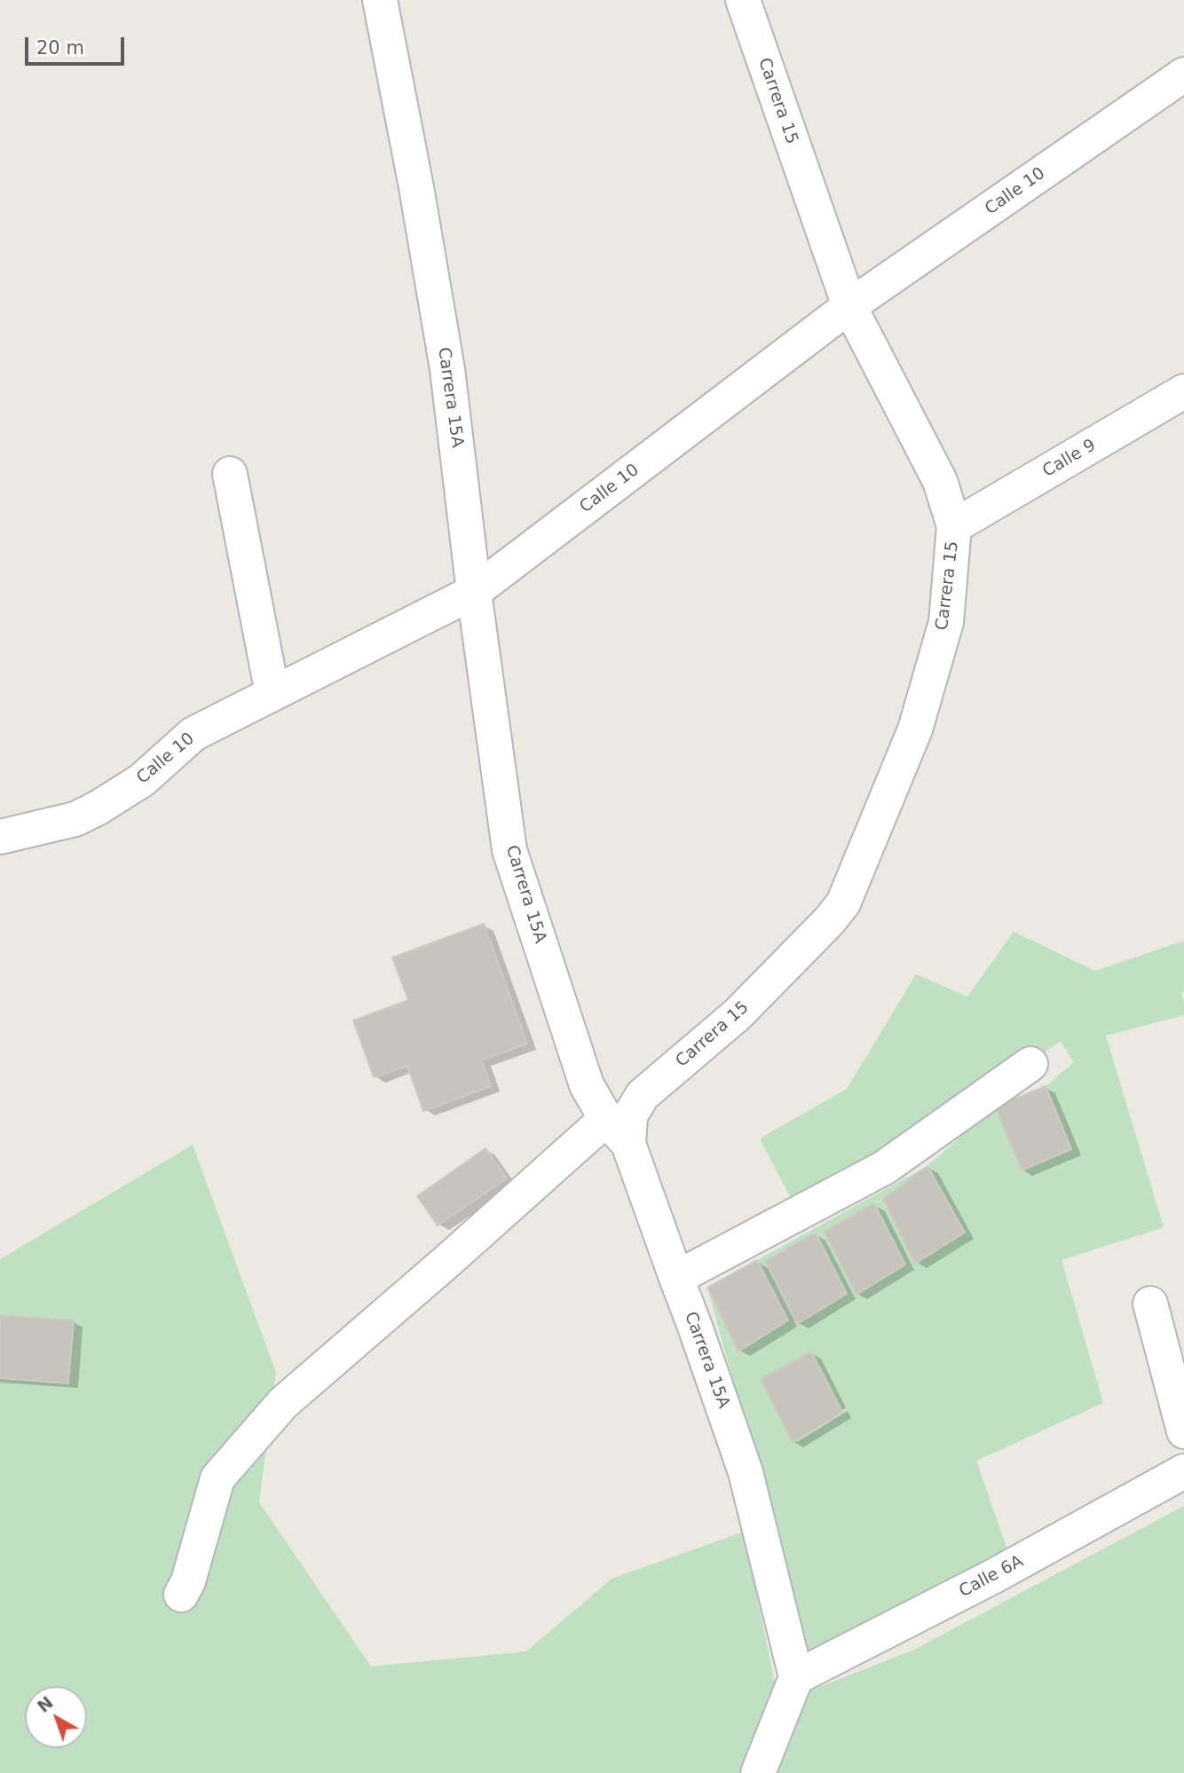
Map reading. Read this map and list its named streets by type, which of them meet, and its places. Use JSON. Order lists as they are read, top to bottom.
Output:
{
  "streets": {
    "street": [
      "Carrera 15",
      "Calle 10",
      "Carrera 15A",
      "Calle 9",
      "Calle 6A"
    ]
  },
  "crossings": [
    ["Carrera 15", "Calle 10"],
    ["Carrera 15", "Carrera 15A"],
    ["Carrera 15", "Calle 9"],
    ["Calle 10", "Carrera 15A"],
    ["Carrera 15A", "Calle 6A"]
  ],
  "scale_bar": "20 m",
  "north": "top left"
}
